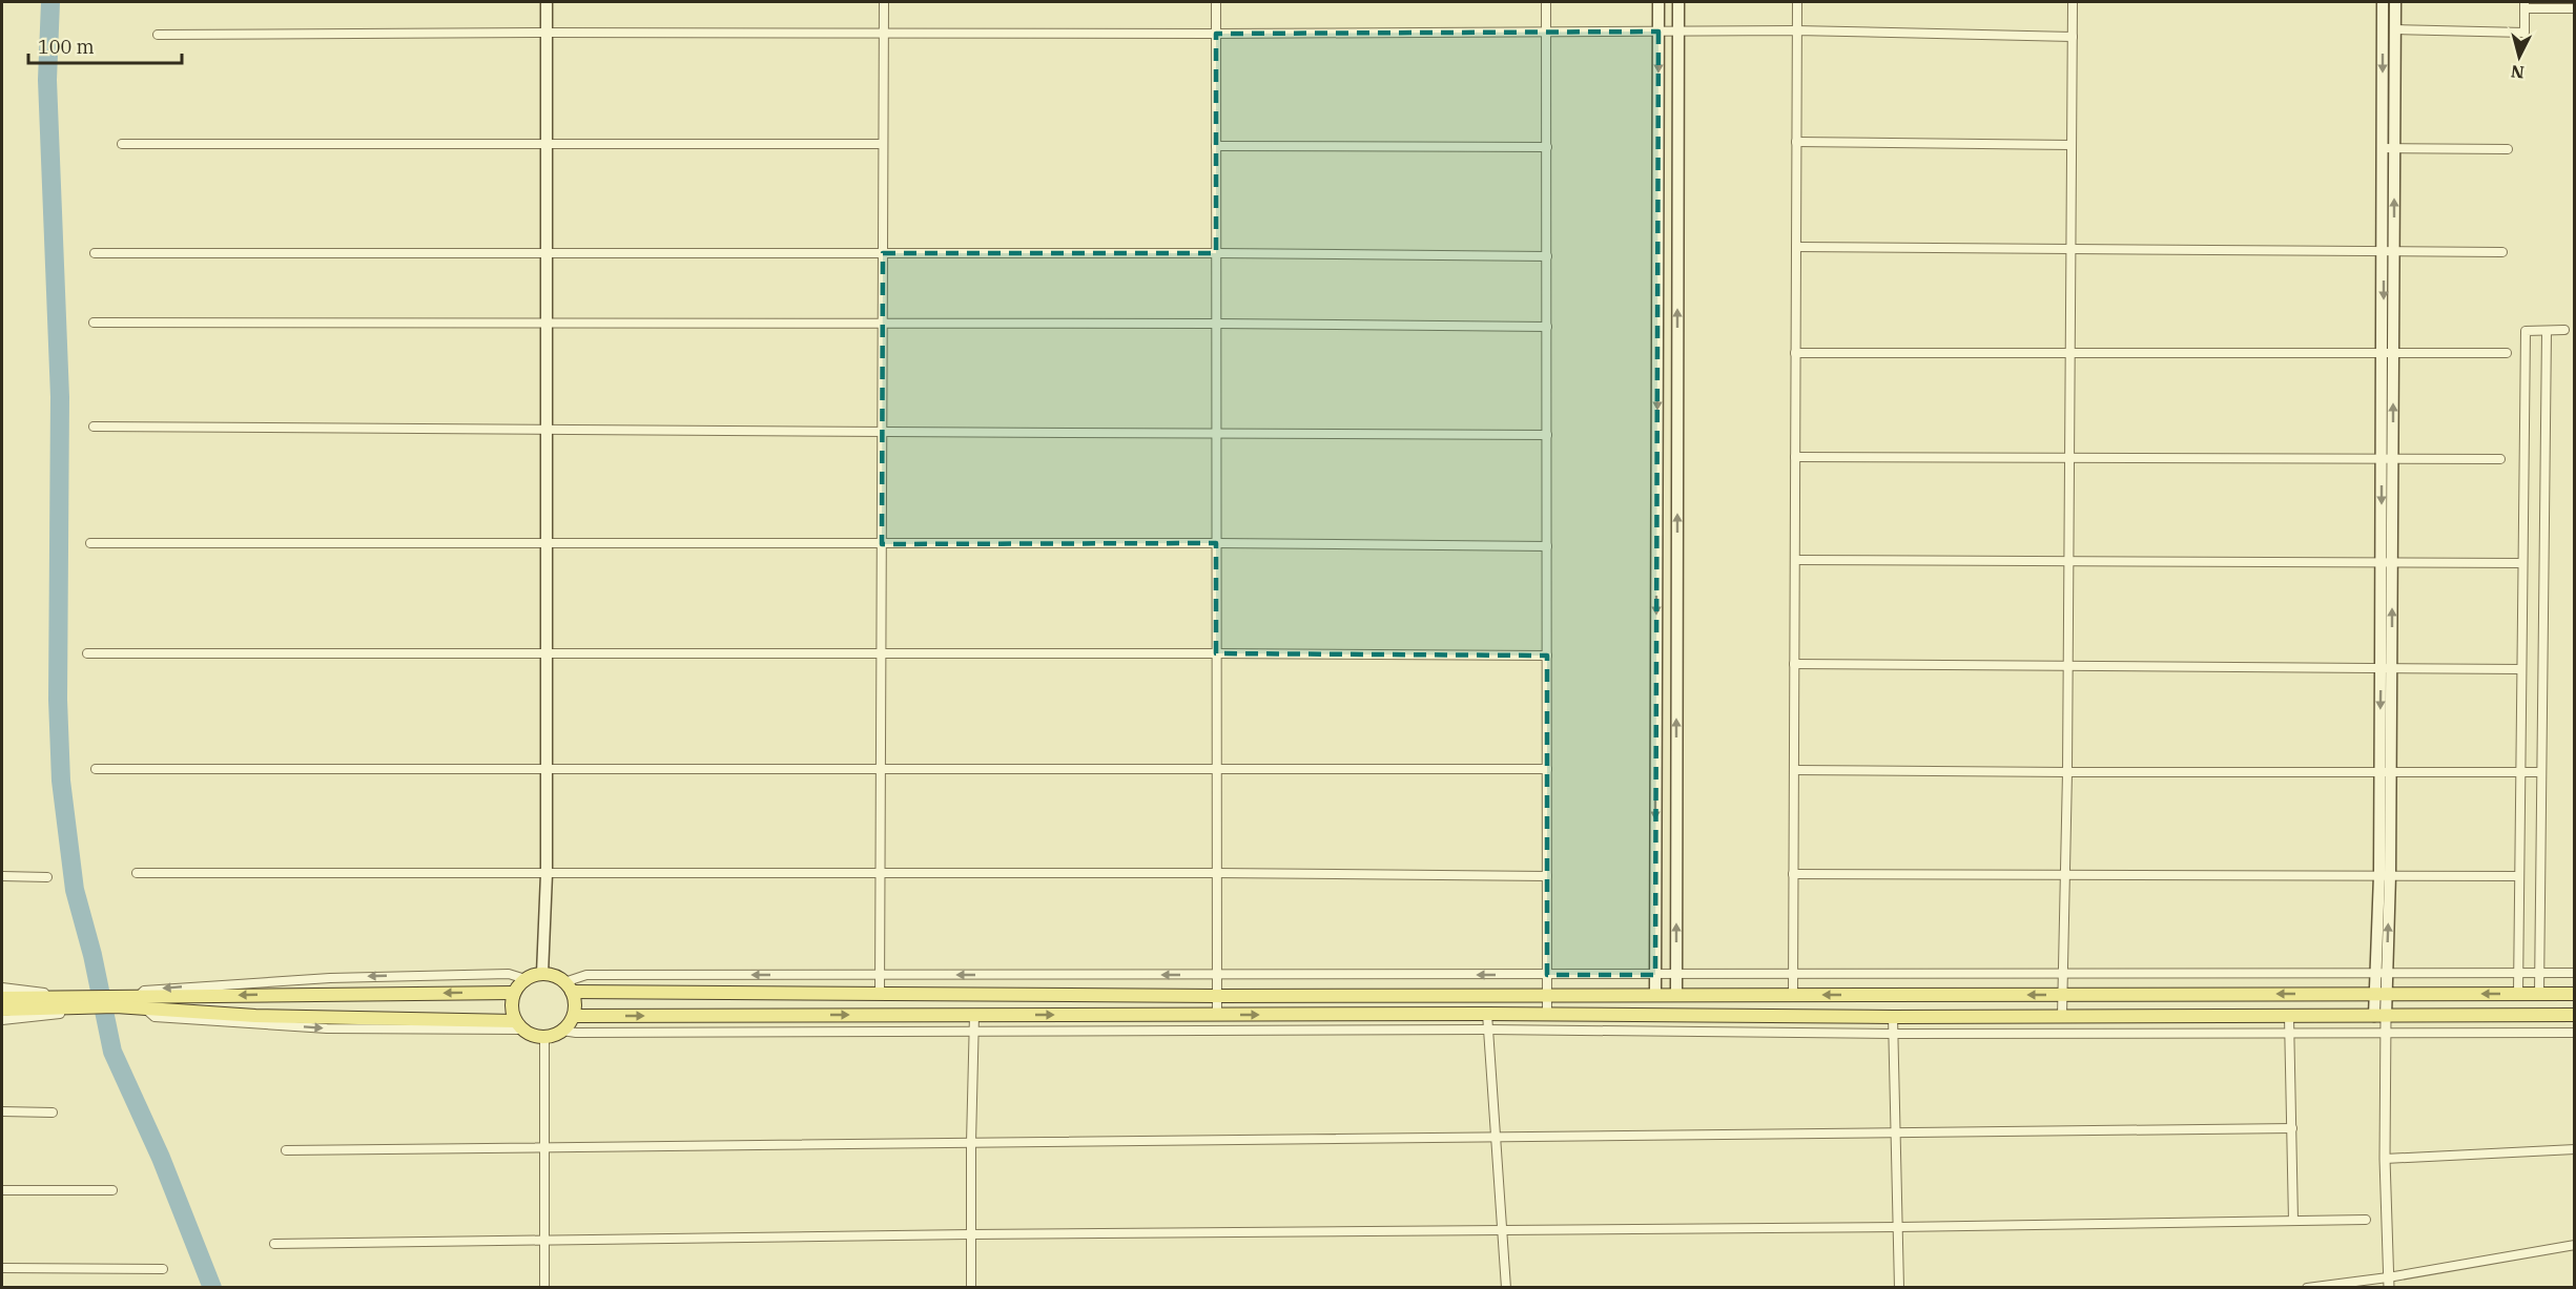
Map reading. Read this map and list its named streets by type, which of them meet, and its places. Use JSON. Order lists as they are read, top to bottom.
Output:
{
  "scale_bar": "100 m",
  "north": "bottom"
}
